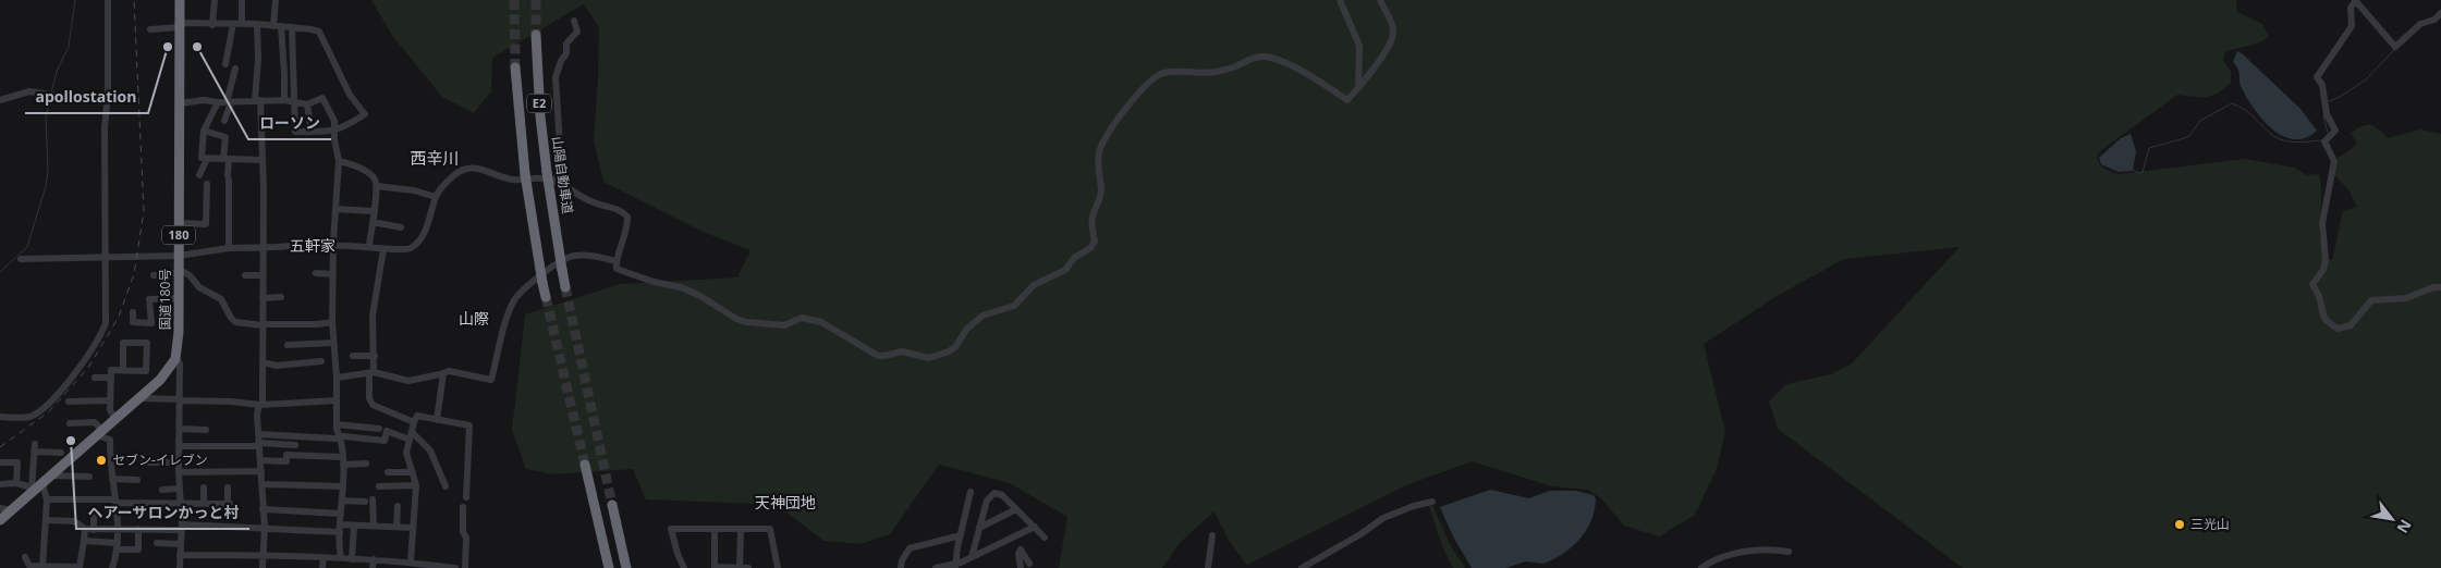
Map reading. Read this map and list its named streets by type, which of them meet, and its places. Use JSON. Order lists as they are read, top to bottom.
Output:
{
  "streets": {
    "highway": [
      "E2",
      "山陽自動車道",
      "180",
      "国道180号"
    ]
  },
  "districts": [
    "西辛川",
    "五軒家",
    "山際",
    "天神団地"
  ],
  "places": [
    "apollostation",
    "ローソン",
    "ヘアーサロンかっと村",
    "セブン-イレブン",
    "三光山"
  ],
  "north": "bottom right"
}
